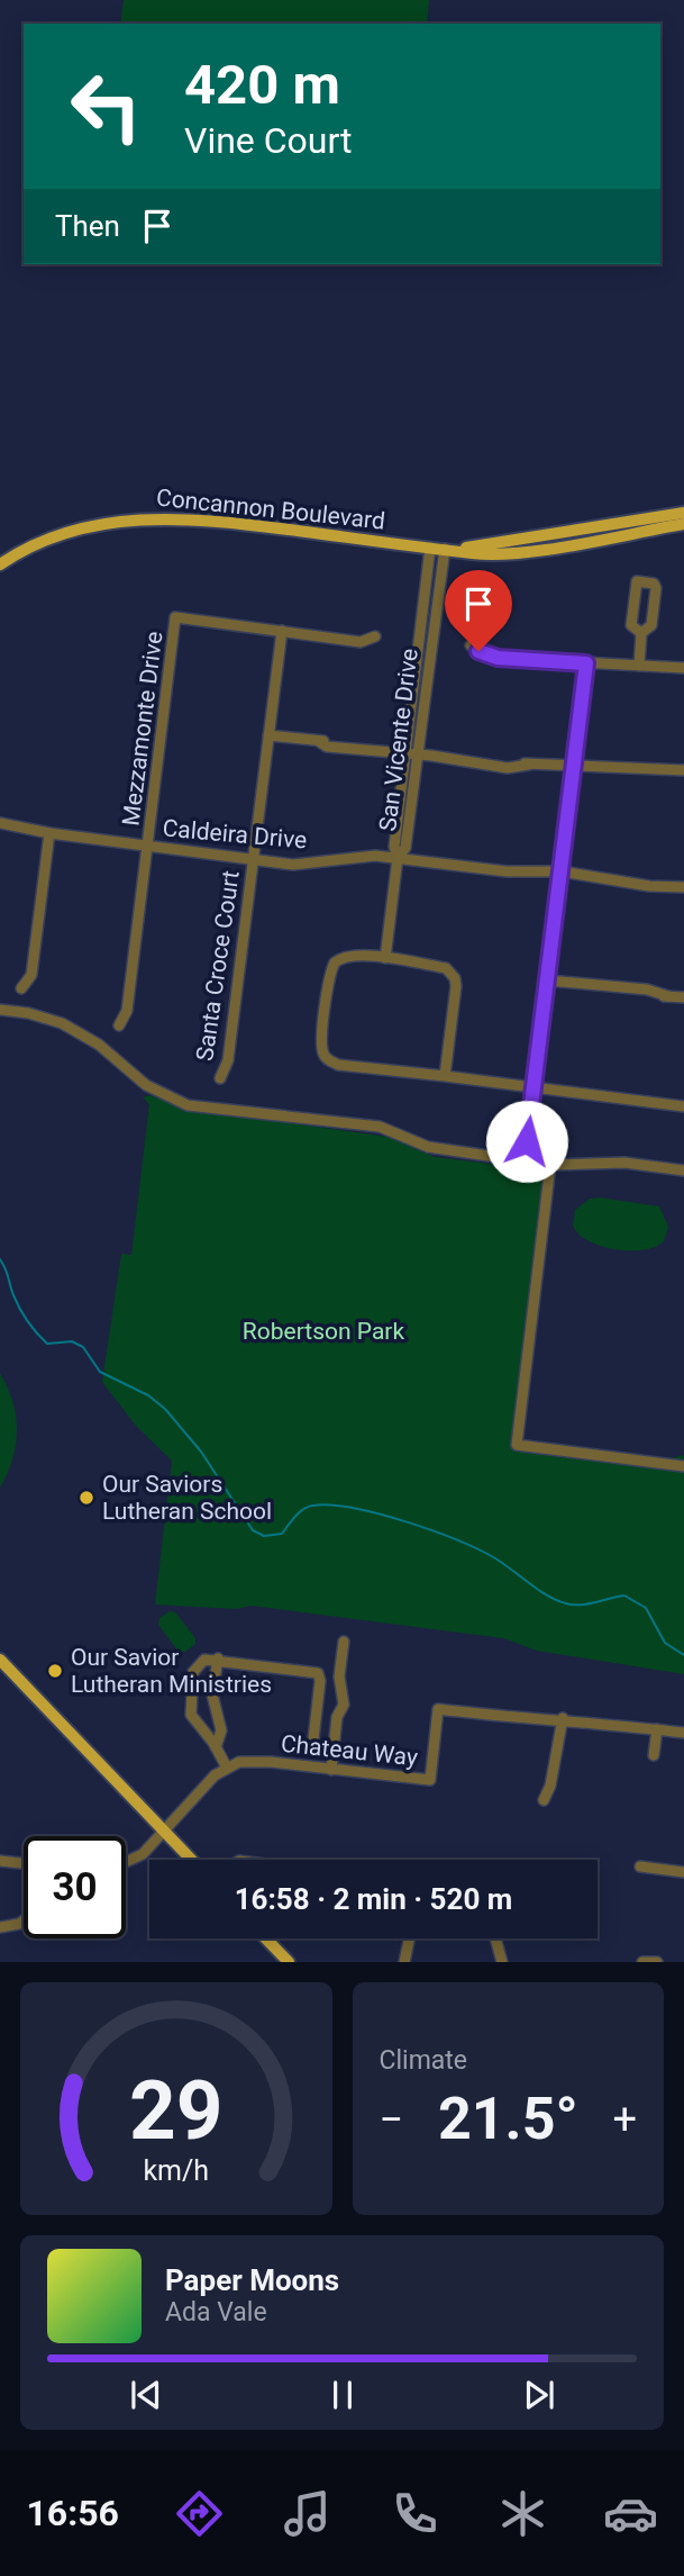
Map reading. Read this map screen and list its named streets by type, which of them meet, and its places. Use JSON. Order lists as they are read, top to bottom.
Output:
{
  "streets": {
    "main road": ["Concannon Boulevard"],
    "street": [
      "Mezzamonte Drive",
      "San Vicente Drive",
      "Caldeira Drive",
      "Santa Croce Court",
      "Chateau Way"
    ]
  },
  "crossings": [
    ["Concannon Boulevard", "San Vicente Drive"],
    ["Mezzamonte Drive", "Caldeira Drive"],
    ["Mezzamonte Drive", "Santa Croce Court"],
    ["San Vicente Drive", "Caldeira Drive"],
    ["Caldeira Drive", "Santa Croce Court"]
  ],
  "parks": ["Robertson Park"],
  "places": ["Our Saviors Lutheran School", "Our Savior Lutheran Ministries"],
  "page": {
    "turn": ["420 m", "Vine Court"],
    "then": "Then",
    "limit": "30",
    "trip": "16:58 · 2 min · 520 m",
    "tile": "Climate",
    "heat": ["−", "21.5°", "+"],
    "song": ["Paper Moons", "Ada Vale"],
    "tabs": "16:56",
    "gauge": ["29", "km/h"]
  }
}
